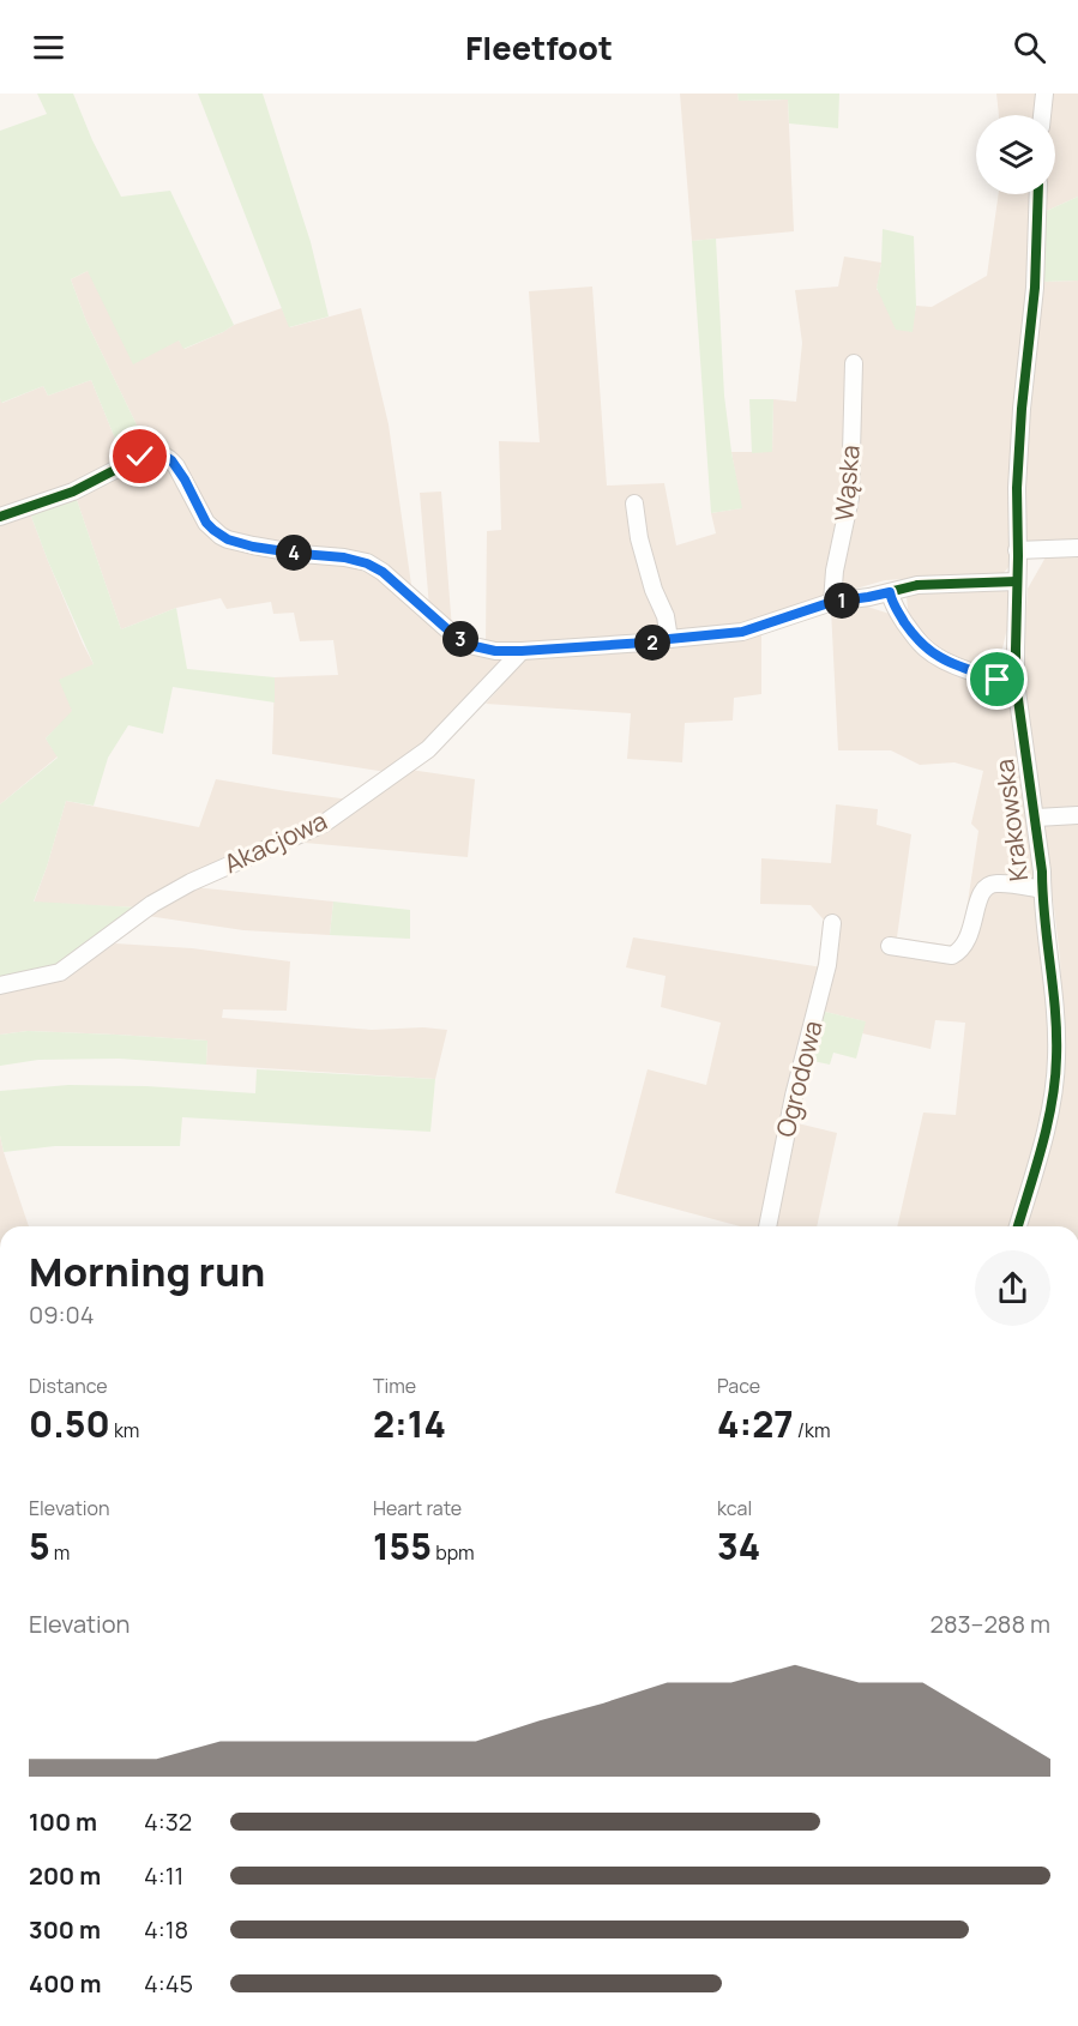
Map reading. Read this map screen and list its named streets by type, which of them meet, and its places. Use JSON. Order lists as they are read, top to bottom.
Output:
{
  "streets": {
    "street": [
      "Wąska",
      "Krakowska",
      "Akacjowa",
      "Ogrodowa"
    ]
  },
  "page": {
    "header": "Fleetfoot",
    "pins": [
      "4",
      "1",
      "3",
      "2"
    ],
    "heading": ["Morning run", "09:04"],
    "stats": [
      ["Distance", "0.50 km"],
      ["Time", "2:14"],
      ["Pace", "4:27 /km"],
      ["Elevation", "5 m"],
      ["Heart rate", "155 bpm"],
      ["kcal", "34"]
    ],
    "chart": ["Elevation", "283–288 m"],
    "list": [
      {
        "name": "100 m",
        "note": "4:32"
      },
      {
        "name": "200 m",
        "note": "4:11"
      },
      {
        "name": "300 m",
        "note": "4:18"
      },
      {
        "name": "400 m",
        "note": "4:45"
      }
    ]
  }
}
